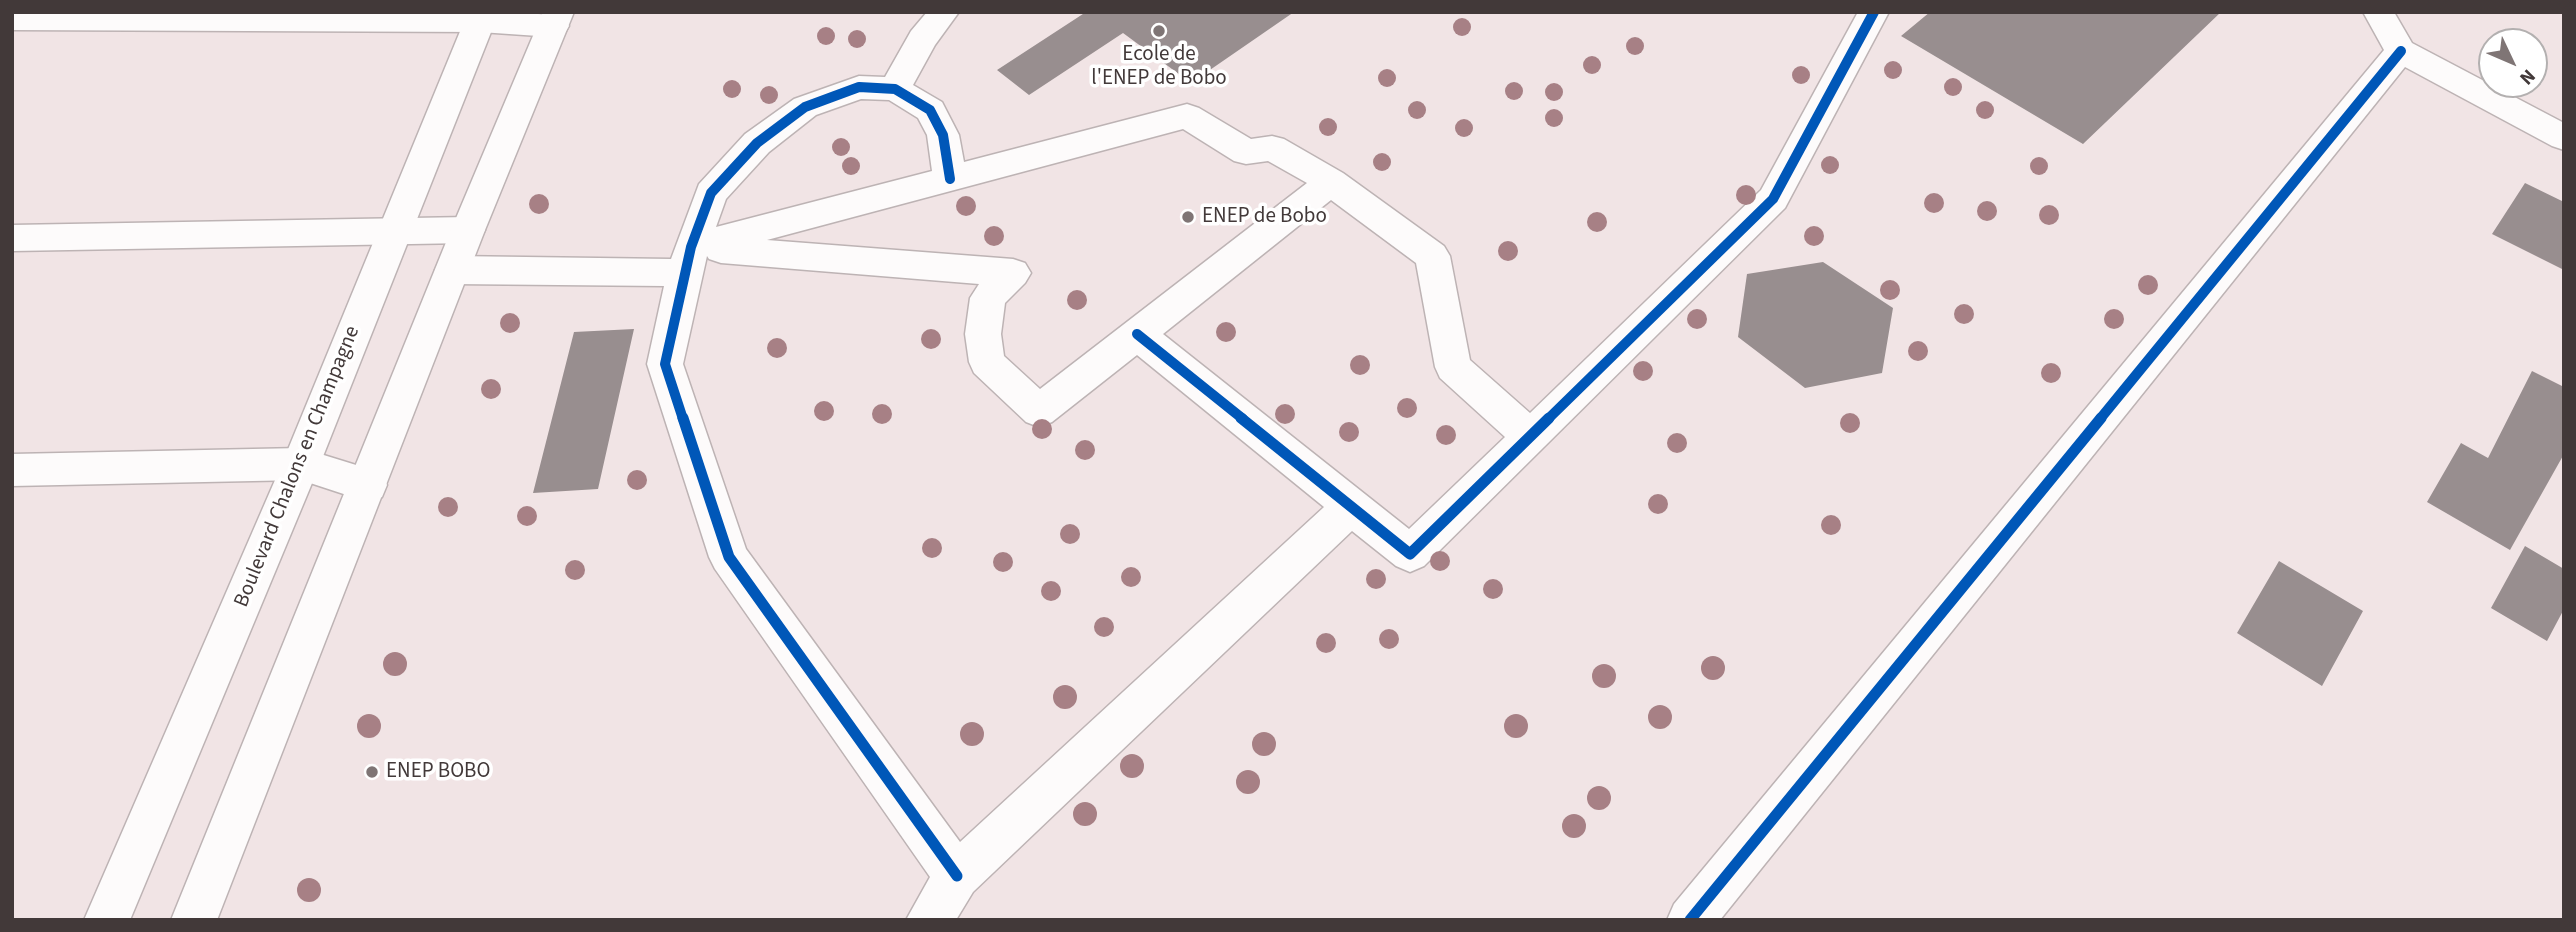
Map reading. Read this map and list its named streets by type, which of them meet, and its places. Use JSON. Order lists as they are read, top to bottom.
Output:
{
  "streets": {
    "street": ["Boulevard Chalons en Champagne"]
  },
  "places": ["Ecole de l'ENEP de Bobo", "ENEP de Bobo", "ENEP BOBO"],
  "north": "bottom right"
}
